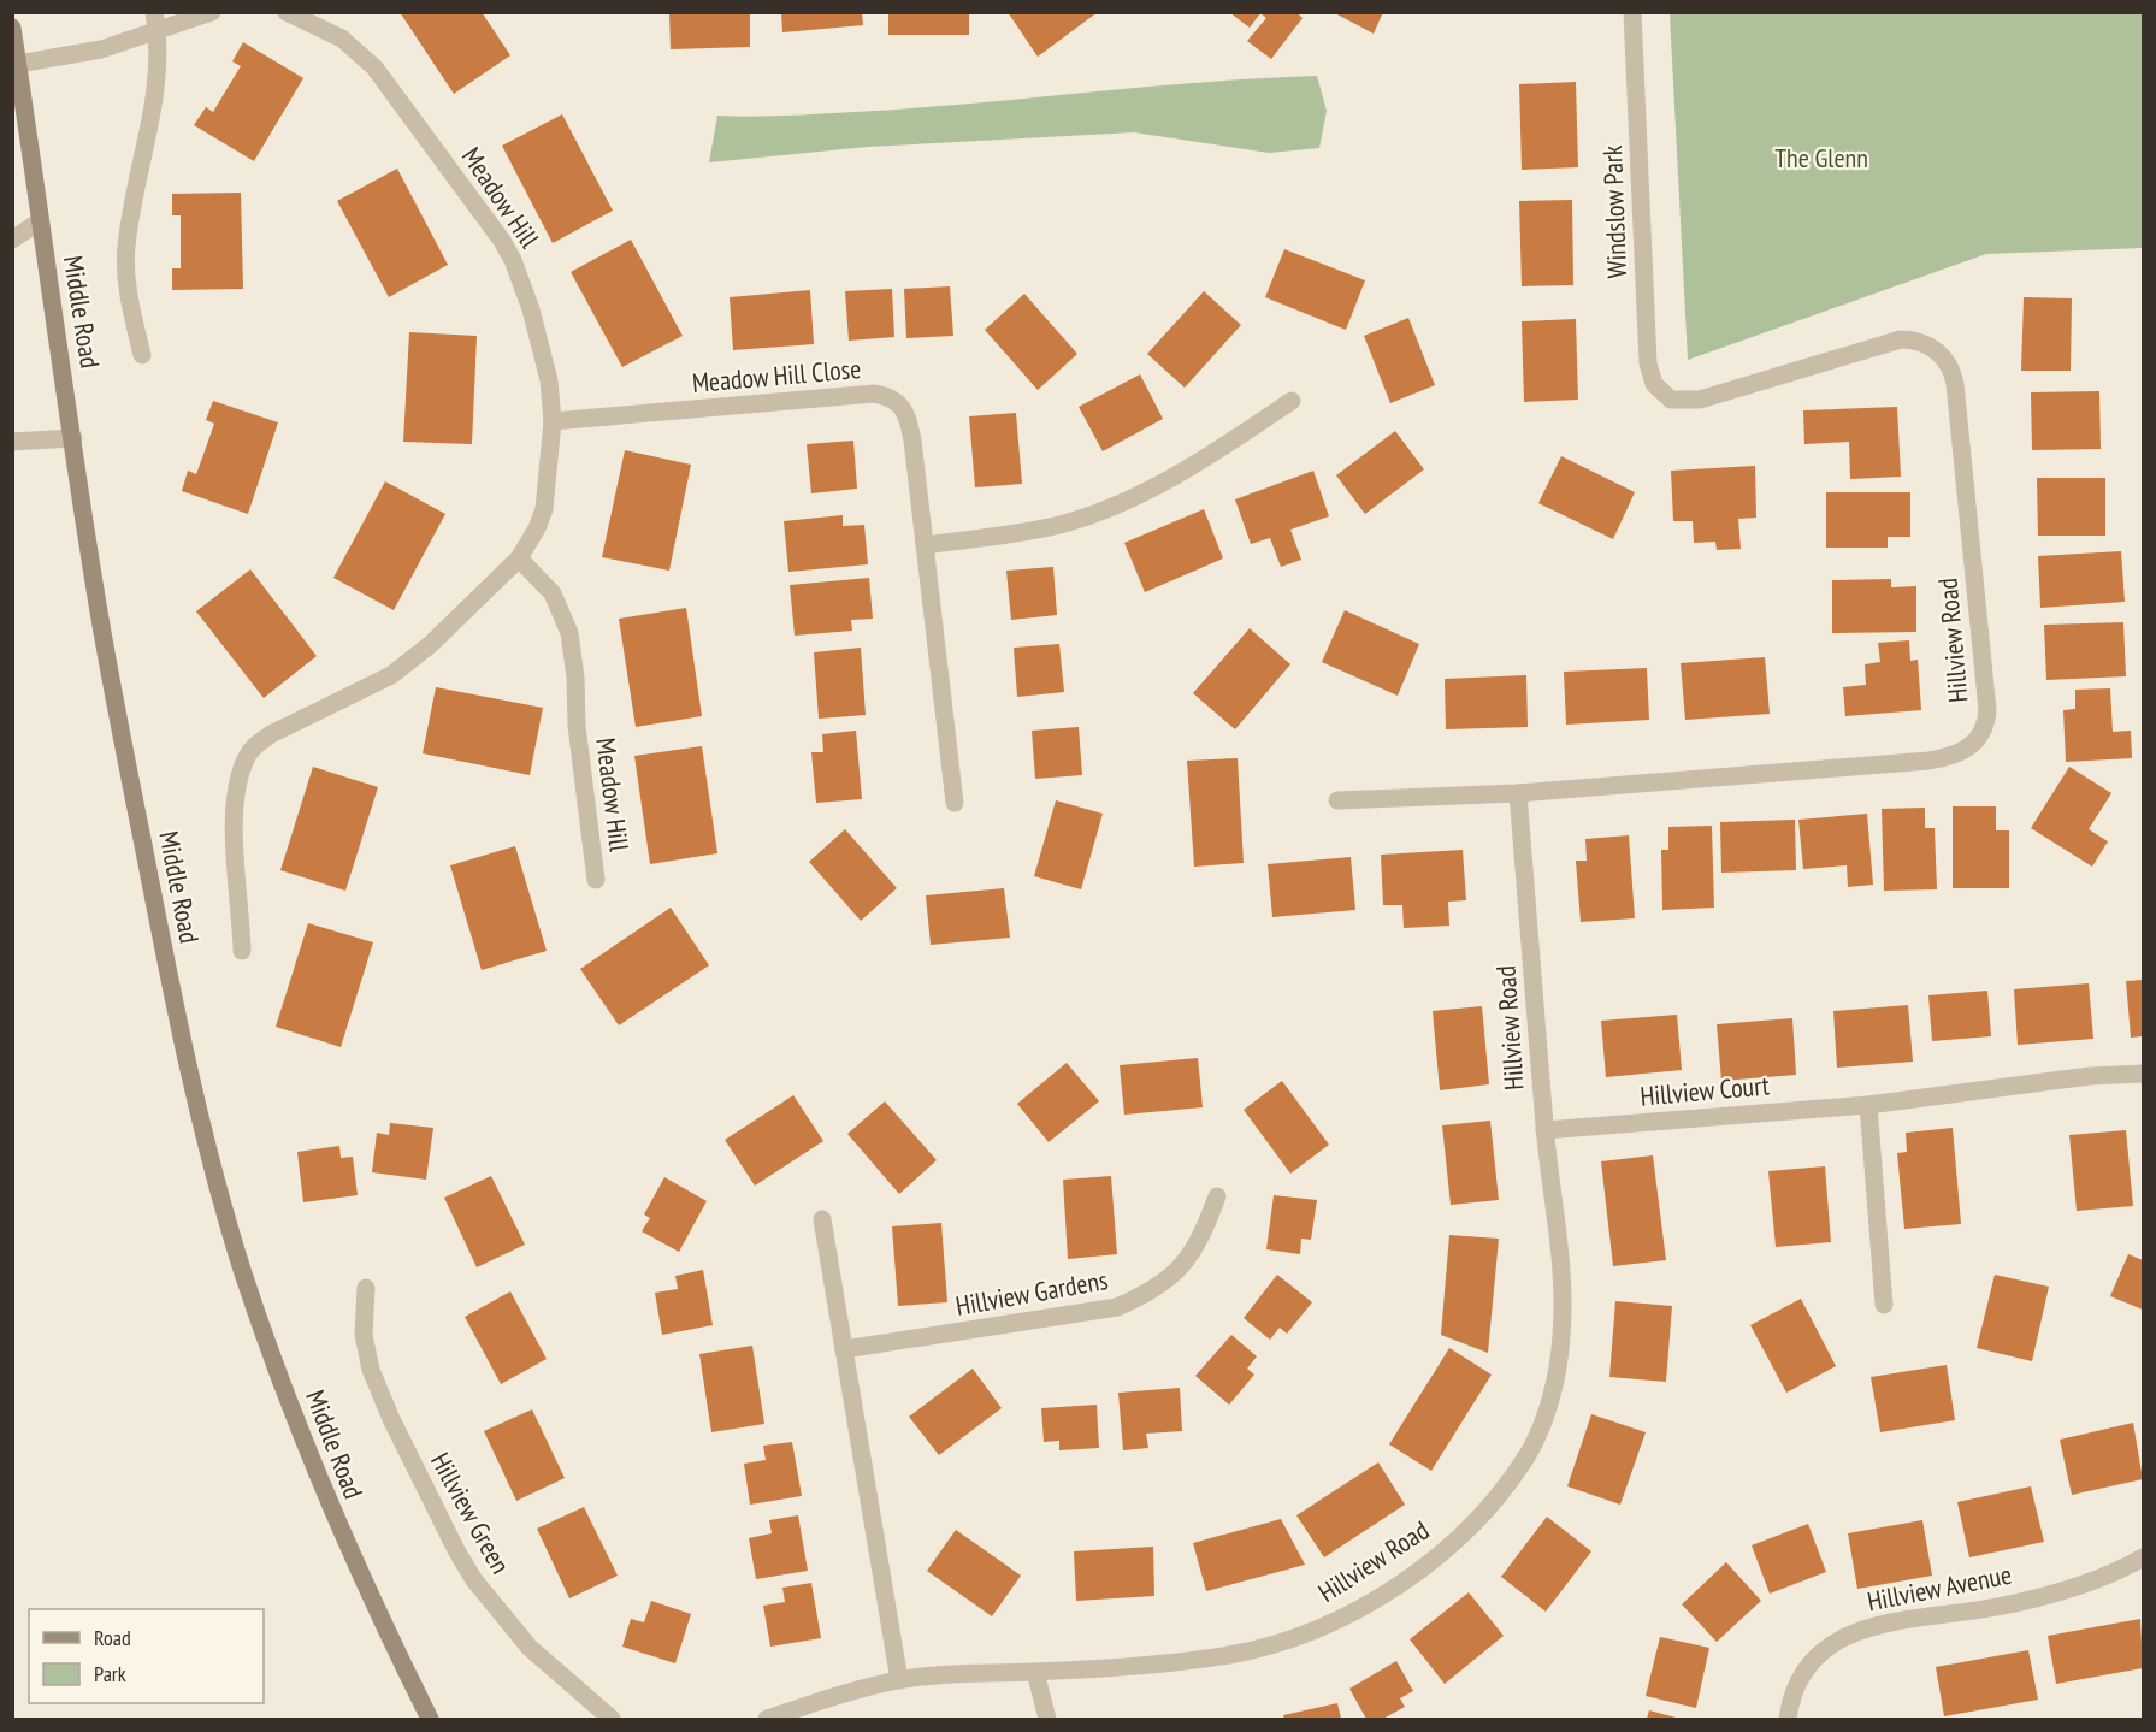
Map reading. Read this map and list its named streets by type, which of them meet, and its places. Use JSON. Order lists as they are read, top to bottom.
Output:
{
  "streets": {
    "main road": ["Middle Road"],
    "street": [
      "Meadow Hill",
      "Windslow Park",
      "Meadow Hill Close",
      "Hillview Road",
      "Hillview Court",
      "Hillview Gardens",
      "Hillview Green",
      "Hillview Avenue"
    ]
  },
  "crossings": [
    ["Meadow Hill", "Meadow Hill Close"],
    ["Windslow Park", "Hillview Road"],
    ["Hillview Road", "Hillview Court"]
  ],
  "parks": ["The Glenn"],
  "legend": ["Road", "Park"]
}
